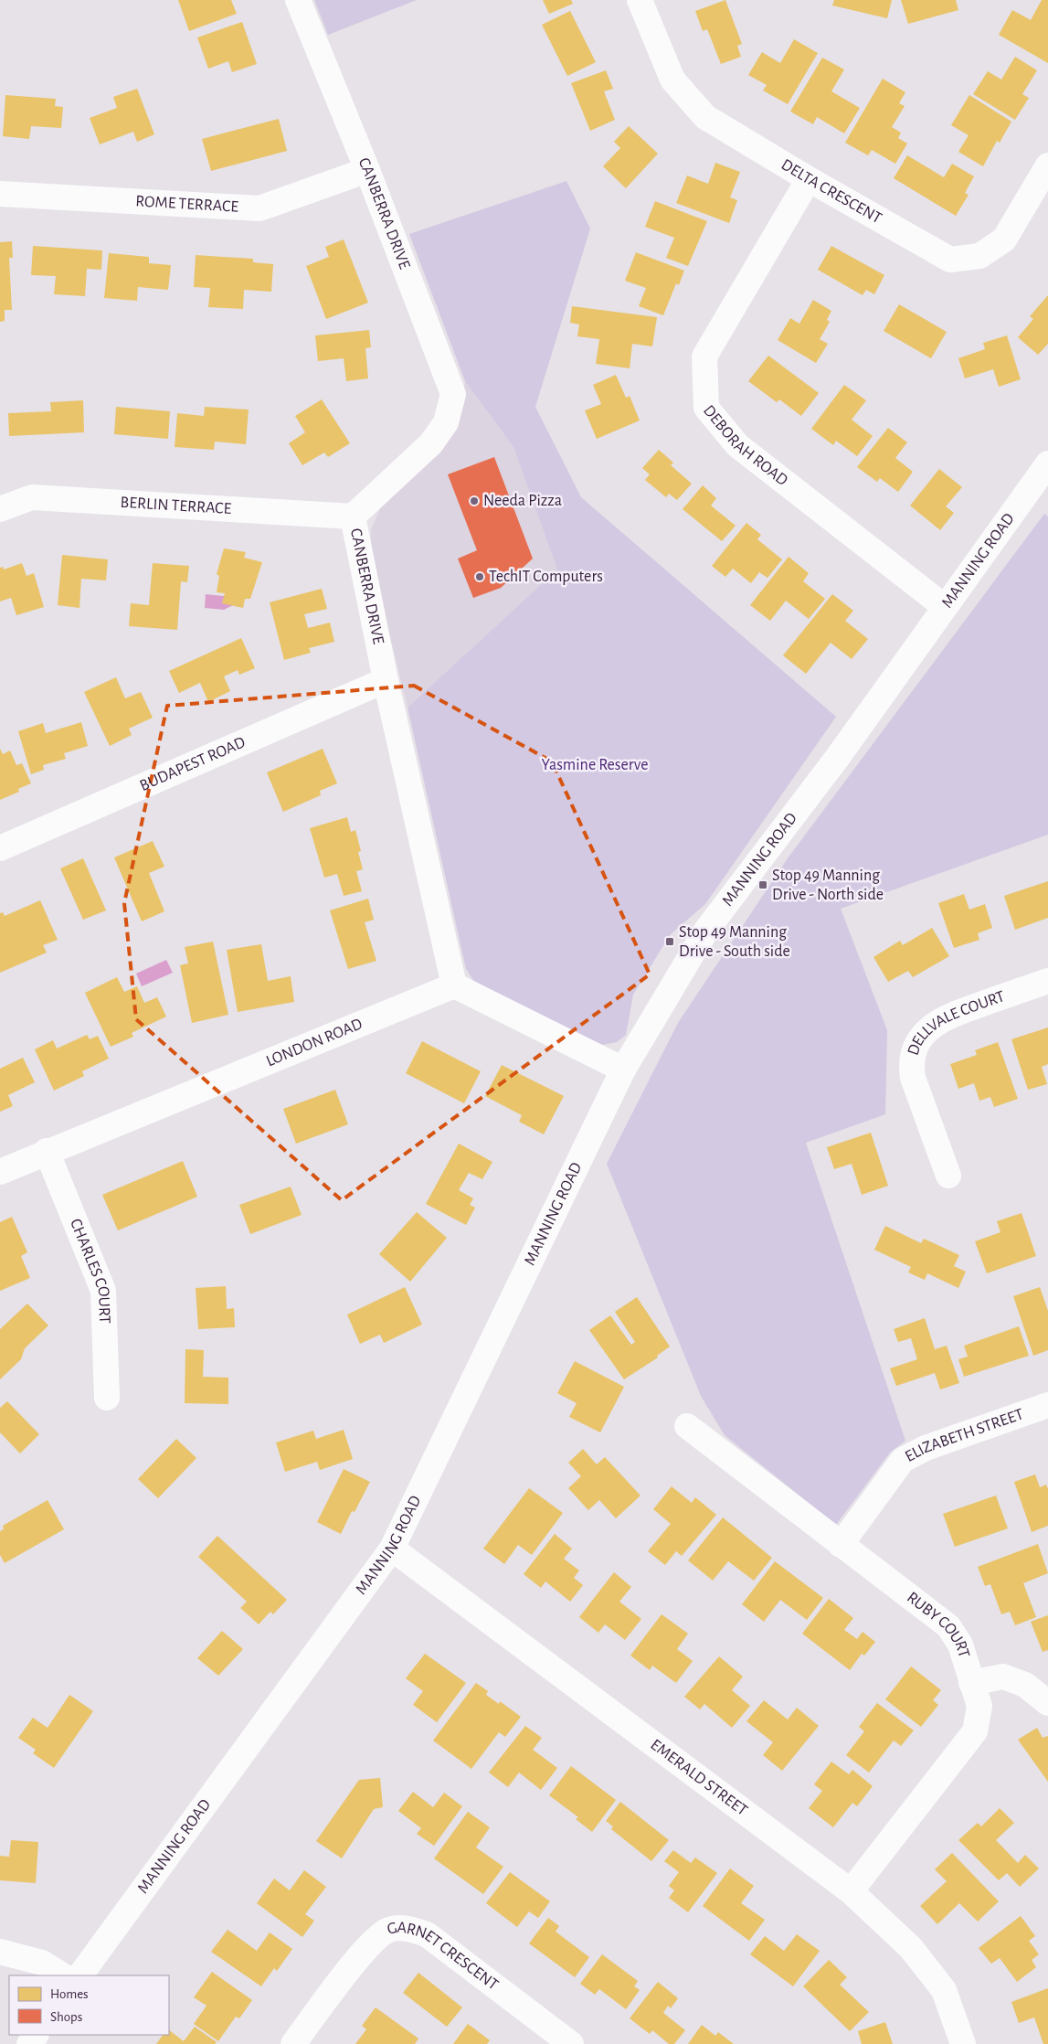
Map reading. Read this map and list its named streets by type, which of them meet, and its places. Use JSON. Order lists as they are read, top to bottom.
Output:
{
  "streets": {
    "street": [
      "DELTA CRESCENT",
      "ROME TERRACE",
      "CANBERRA DRIVE",
      "DEBORAH ROAD",
      "BERLIN TERRACE",
      "MANNING ROAD",
      "BUDAPEST ROAD",
      "DELLVALE COURT",
      "LONDON ROAD",
      "CHARLES COURT",
      "ELIZABETH STREET",
      "RUBY COURT",
      "EMERALD STREET",
      "GARNET CRESCENT"
    ]
  },
  "crossings": [
    ["DELTA CRESCENT", "DEBORAH ROAD"],
    ["ROME TERRACE", "CANBERRA DRIVE"],
    ["CANBERRA DRIVE", "BERLIN TERRACE"],
    ["CANBERRA DRIVE", "BUDAPEST ROAD"],
    ["CANBERRA DRIVE", "LONDON ROAD"],
    ["DEBORAH ROAD", "MANNING ROAD"],
    ["MANNING ROAD", "EMERALD STREET"],
    ["LONDON ROAD", "CHARLES COURT"],
    ["ELIZABETH STREET", "RUBY COURT"],
    ["RUBY COURT", "EMERALD STREET"]
  ],
  "parks": ["Yasmine Reserve"],
  "places": {
    "other": ["Needa Pizza", "TechIT Computers"],
    "transit": ["Stop 49 Manning Drive - North side", "Stop 49 Manning Drive - South side"]
  },
  "legend": ["Homes", "Shops"]
}
